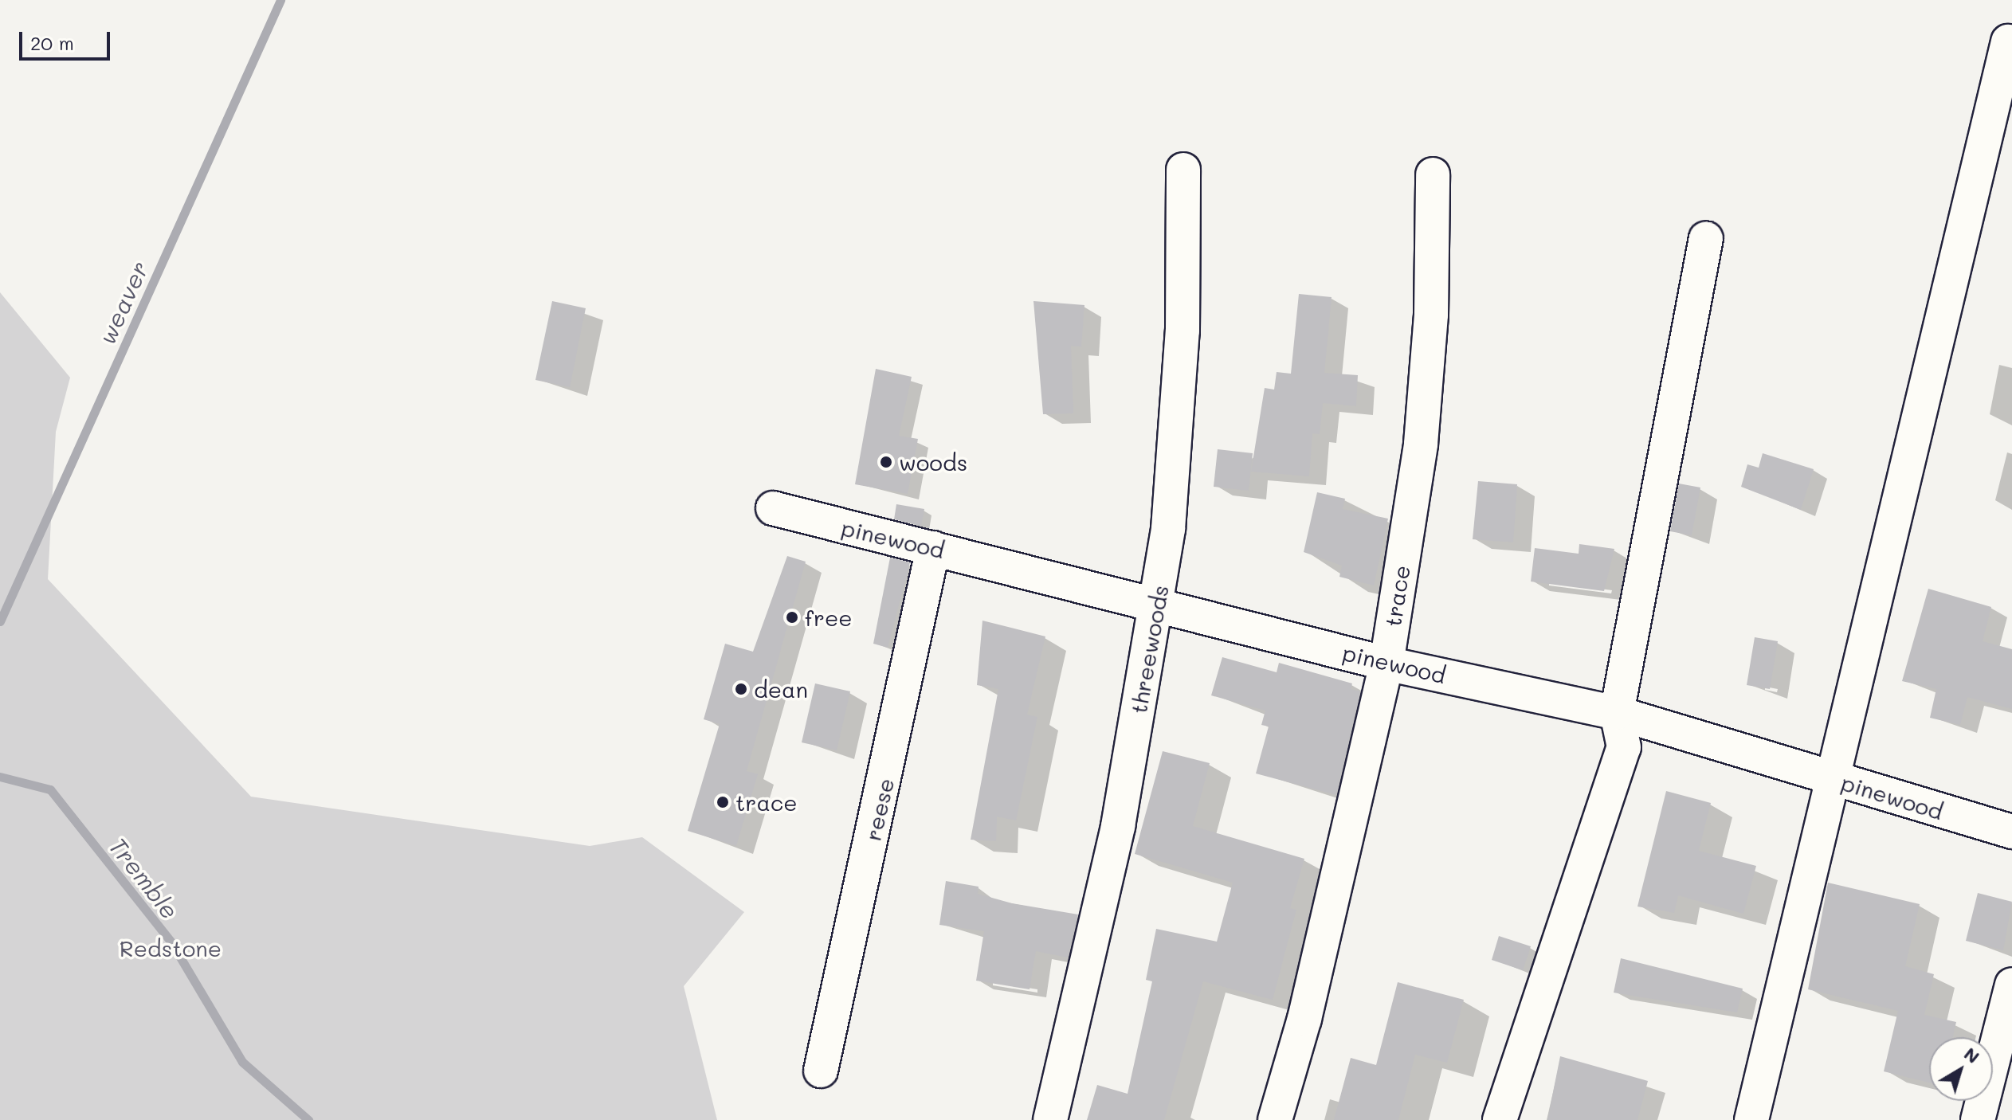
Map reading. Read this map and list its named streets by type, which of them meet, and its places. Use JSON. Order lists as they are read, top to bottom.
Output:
{
  "streets": {
    "street": [
      "pinewood",
      "trace",
      "threewoods",
      "reese"
    ]
  },
  "crossings": [
    ["pinewood", "trace"],
    ["pinewood", "threewoods"],
    ["pinewood", "reese"]
  ],
  "water": ["weaver", "Tremble"],
  "parks": ["Redstone"],
  "places": [
    "woods",
    "free",
    "dean",
    "trace"
  ],
  "scale_bar": "20 m",
  "north": "top right"
}
